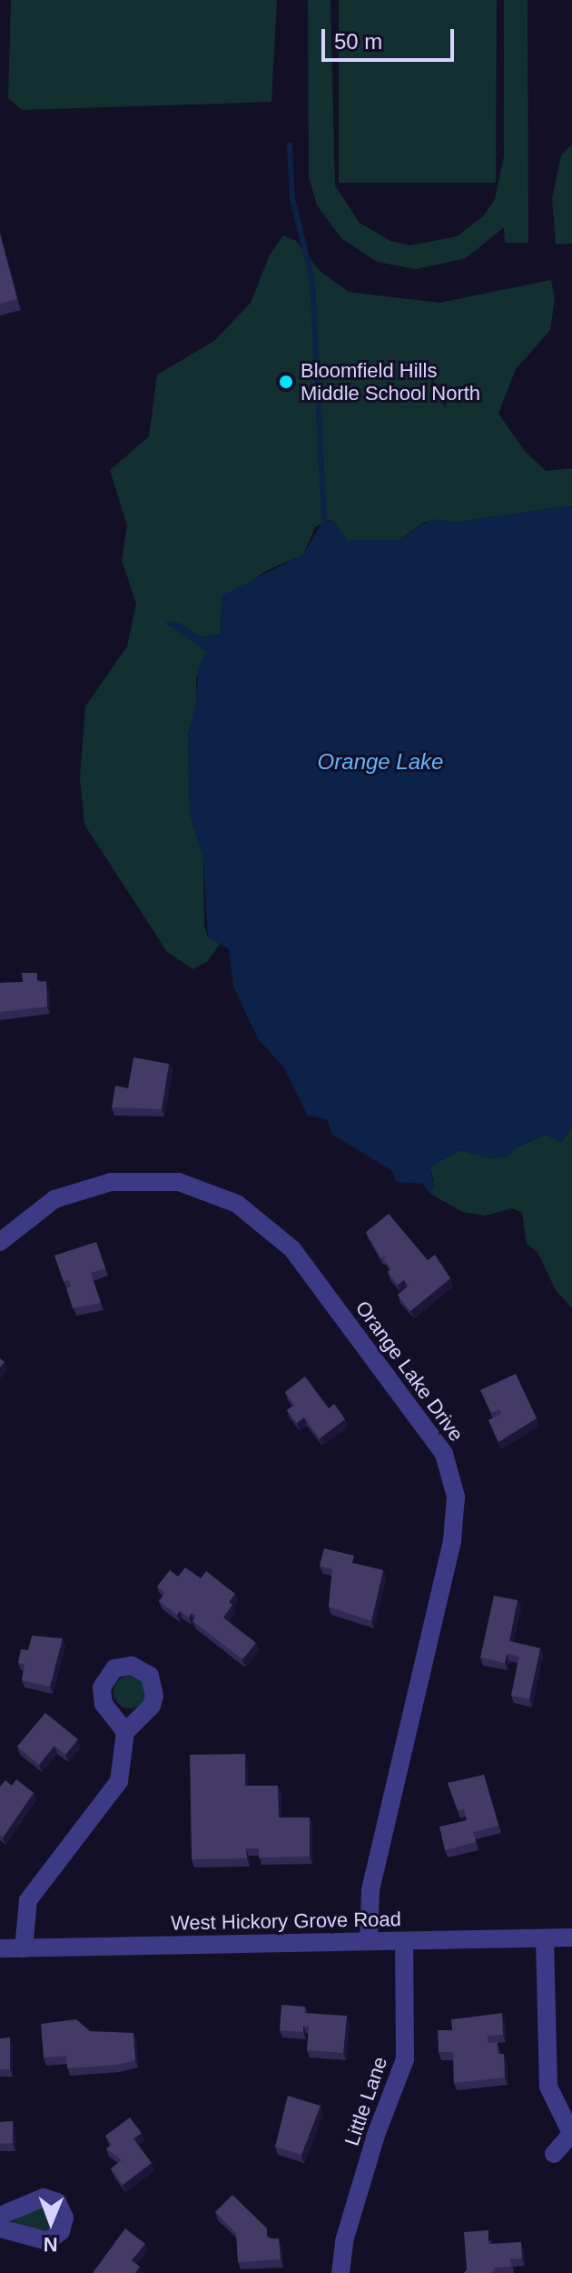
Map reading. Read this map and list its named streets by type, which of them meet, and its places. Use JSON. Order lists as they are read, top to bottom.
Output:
{
  "streets": {
    "street": ["Orange Lake Drive", "West Hickory Grove Road", "Little Lane"]
  },
  "crossings": [
    ["Orange Lake Drive", "West Hickory Grove Road"],
    ["West Hickory Grove Road", "Little Lane"]
  ],
  "water": ["Orange Lake"],
  "places": ["Bloomfield Hills Middle School North"],
  "scale_bar": "50 m",
  "north": "bottom"
}
